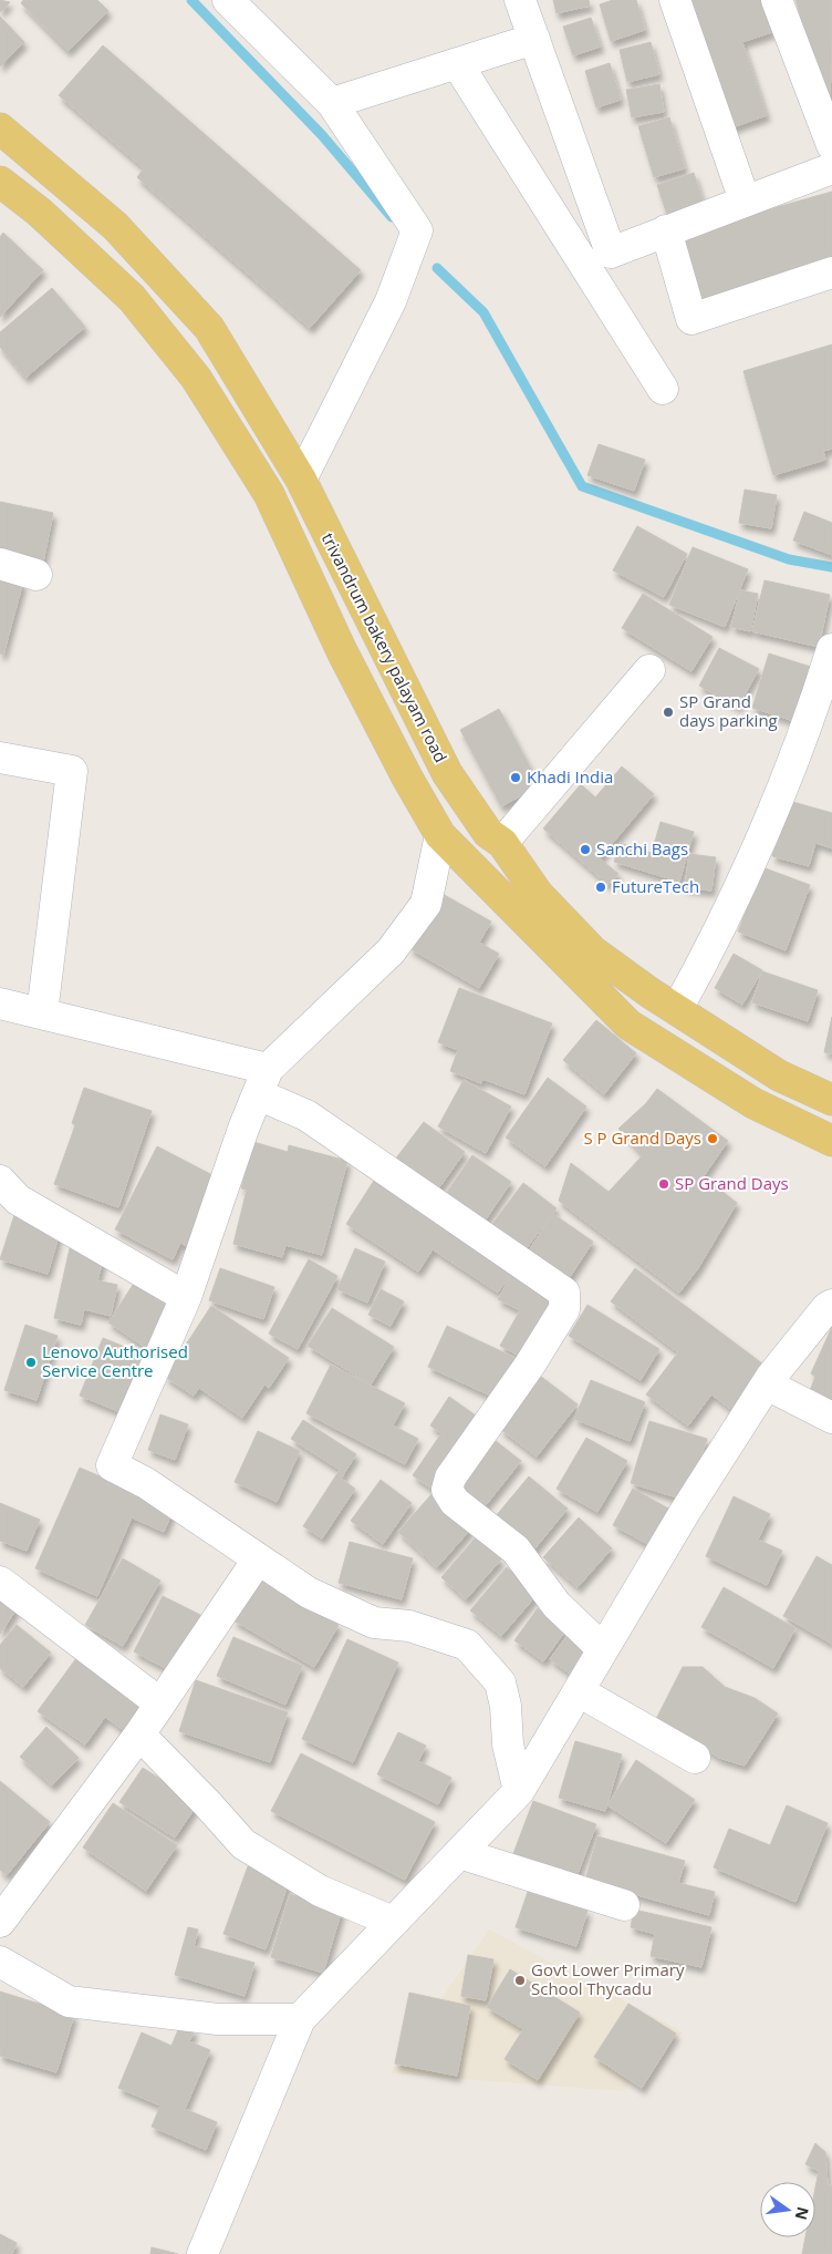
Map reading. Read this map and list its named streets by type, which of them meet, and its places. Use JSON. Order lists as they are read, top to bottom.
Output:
{
  "streets": {
    "main road": ["trivandrum bakery palayam road"]
  },
  "places": [
    "SP Grand days parking",
    "Khadi India",
    "Sanchi Bags",
    "FutureTech",
    "S P Grand Days",
    "SP Grand Days",
    "Lenovo Authorised Service Centre",
    "Govt Lower Primary School Thycadu"
  ],
  "north": "right"
}
